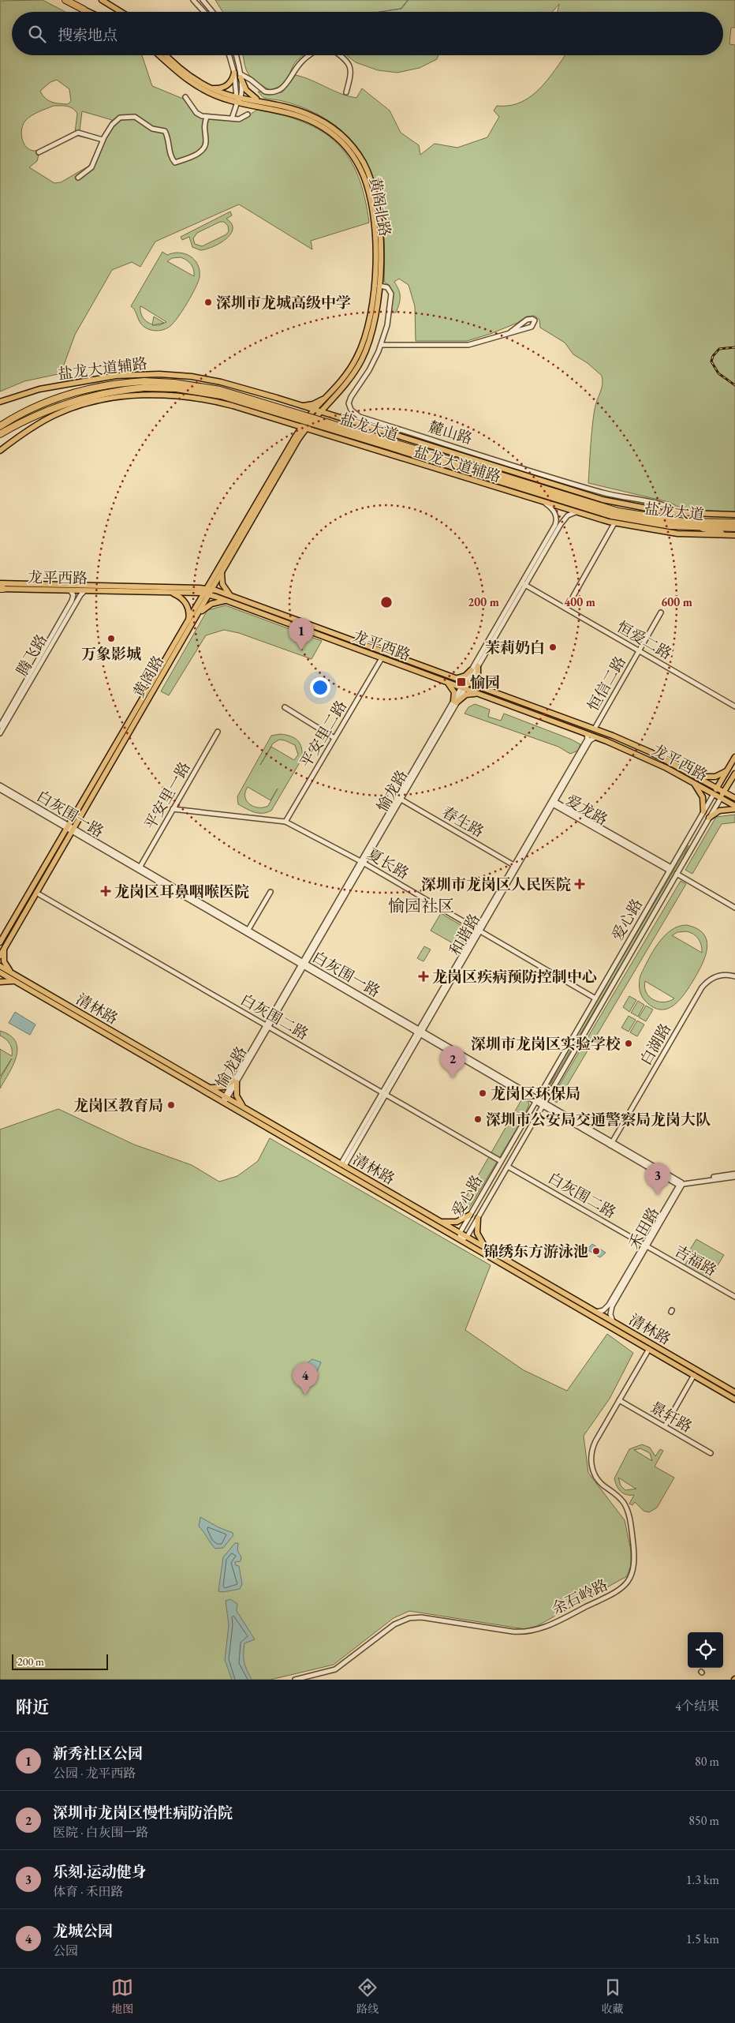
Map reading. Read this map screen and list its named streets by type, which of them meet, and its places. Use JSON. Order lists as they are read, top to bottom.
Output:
{
  "streets": {
    "highway": ["盐龙大道"],
    "main road": [
      "黄阁北路",
      "盐龙大道辅路",
      "龙平西路",
      "黄阁路",
      "爱心路",
      "清林路"
    ],
    "street": [
      "麓山路",
      "恒爱二路",
      "腾飞路",
      "恒信二路",
      "平安里二路",
      "愉龙路",
      "平安里一路",
      "爱龙路",
      "白灰围一路",
      "春生路",
      "夏长路",
      "和谐路",
      "白灰围二路",
      "白湖路",
      "禾田路",
      "吉福路",
      "景轩路",
      "余石岭路"
    ]
  },
  "crossings": [
    ["黄阁北路", "盐龙大道辅路"],
    ["黄阁北路", "麓山路"],
    ["黄阁北路", "黄阁路"],
    ["盐龙大道辅路", "麓山路"],
    ["盐龙大道辅路", "黄阁路"],
    ["盐龙大道辅路", "愉龙路"],
    ["龙平西路", "腾飞路"],
    ["龙平西路", "黄阁路"],
    ["龙平西路", "恒信二路"],
    ["龙平西路", "平安里二路"],
    ["龙平西路", "愉龙路"],
    ["龙平西路", "爱心路"],
    ["龙平西路", "和谐路"],
    ["恒爱二路", "恒信二路"],
    ["恒爱二路", "愉龙路"],
    ["黄阁路", "白灰围一路"],
    ["黄阁路", "白灰围二路"],
    ["平安里二路", "夏长路"],
    ["愉龙路", "白灰围一路"],
    ["愉龙路", "春生路"],
    ["愉龙路", "夏长路"],
    ["愉龙路", "清林路"],
    ["愉龙路", "白灰围二路"],
    ["平安里一路", "白灰围一路"],
    ["平安里一路", "夏长路"],
    ["爱龙路", "爱心路"],
    ["爱龙路", "和谐路"],
    ["白灰围一路", "爱心路"],
    ["白灰围一路", "和谐路"],
    ["白灰围一路", "白湖路"],
    ["白灰围一路", "禾田路"],
    ["春生路", "和谐路"],
    ["夏长路", "爱心路"],
    ["夏长路", "和谐路"],
    ["爱心路", "清林路"],
    ["爱心路", "白灰围二路"],
    ["和谐路", "清林路"],
    ["和谐路", "白灰围二路"],
    ["清林路", "禾田路"],
    ["清林路", "余石岭路"],
    ["白灰围二路", "禾田路"],
    ["白灰围二路", "吉福路"],
    ["禾田路", "吉福路"],
    ["景轩路", "余石岭路"]
  ],
  "districts": ["愉园社区"],
  "places": {
    "other": [
      "深圳市龙城高级中学",
      "万象影城",
      "茉莉奶白",
      "深圳市龙岗区实验学校",
      "龙岗区环保局",
      "龙岗区教育局",
      "深圳市公安局交通警察局龙岗大队",
      "锦绣东方游泳池"
    ],
    "transit": ["愉园"],
    "health": ["深圳市龙岗区人民医院", "龙岗区耳鼻咽喉医院", "龙岗区疾病预防控制中心"]
  },
  "scale_bar": "200 m",
  "page": {
    "search": "搜索地点",
    "pins": [
      "1",
      "2",
      "3",
      "4"
    ],
    "scale": "200 m",
    "heading": ["附近", "4个结果"],
    "list": [
      {
        "mark": "1",
        "name": "新秀社区公园",
        "note": "公园 · 龙平西路",
        "value": "80 m"
      },
      {
        "mark": "2",
        "name": "深圳市龙岗区慢性病防治院",
        "note": "医院 · 白灰围一路",
        "value": "850 m"
      },
      {
        "mark": "3",
        "name": "乐刻·运动健身",
        "note": "体育 · 禾田路",
        "value": "1.3 km"
      },
      {
        "mark": "4",
        "name": "龙城公园",
        "note": "公园",
        "value": "1.5 km"
      }
    ],
    "nav": ["地图", "路线", "收藏"]
  },
  "rings": ["200 m", "400 m", "600 m"]
}
